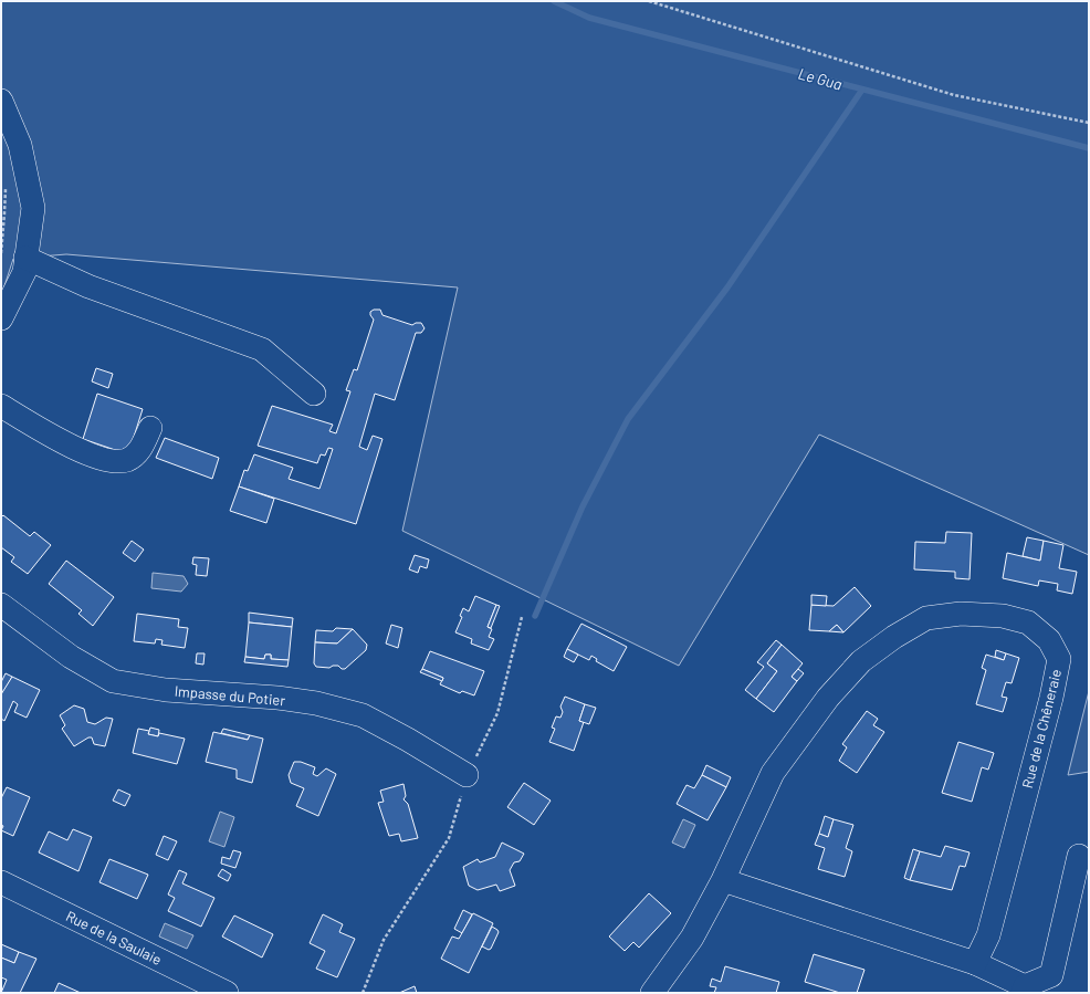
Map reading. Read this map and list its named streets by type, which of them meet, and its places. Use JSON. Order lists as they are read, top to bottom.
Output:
{
  "streets": {
    "street": ["Impasse du Potier", "Rue de la Chêneraie", "Rue de la Saulaie"]
  },
  "water": ["Le Gua"]
}
